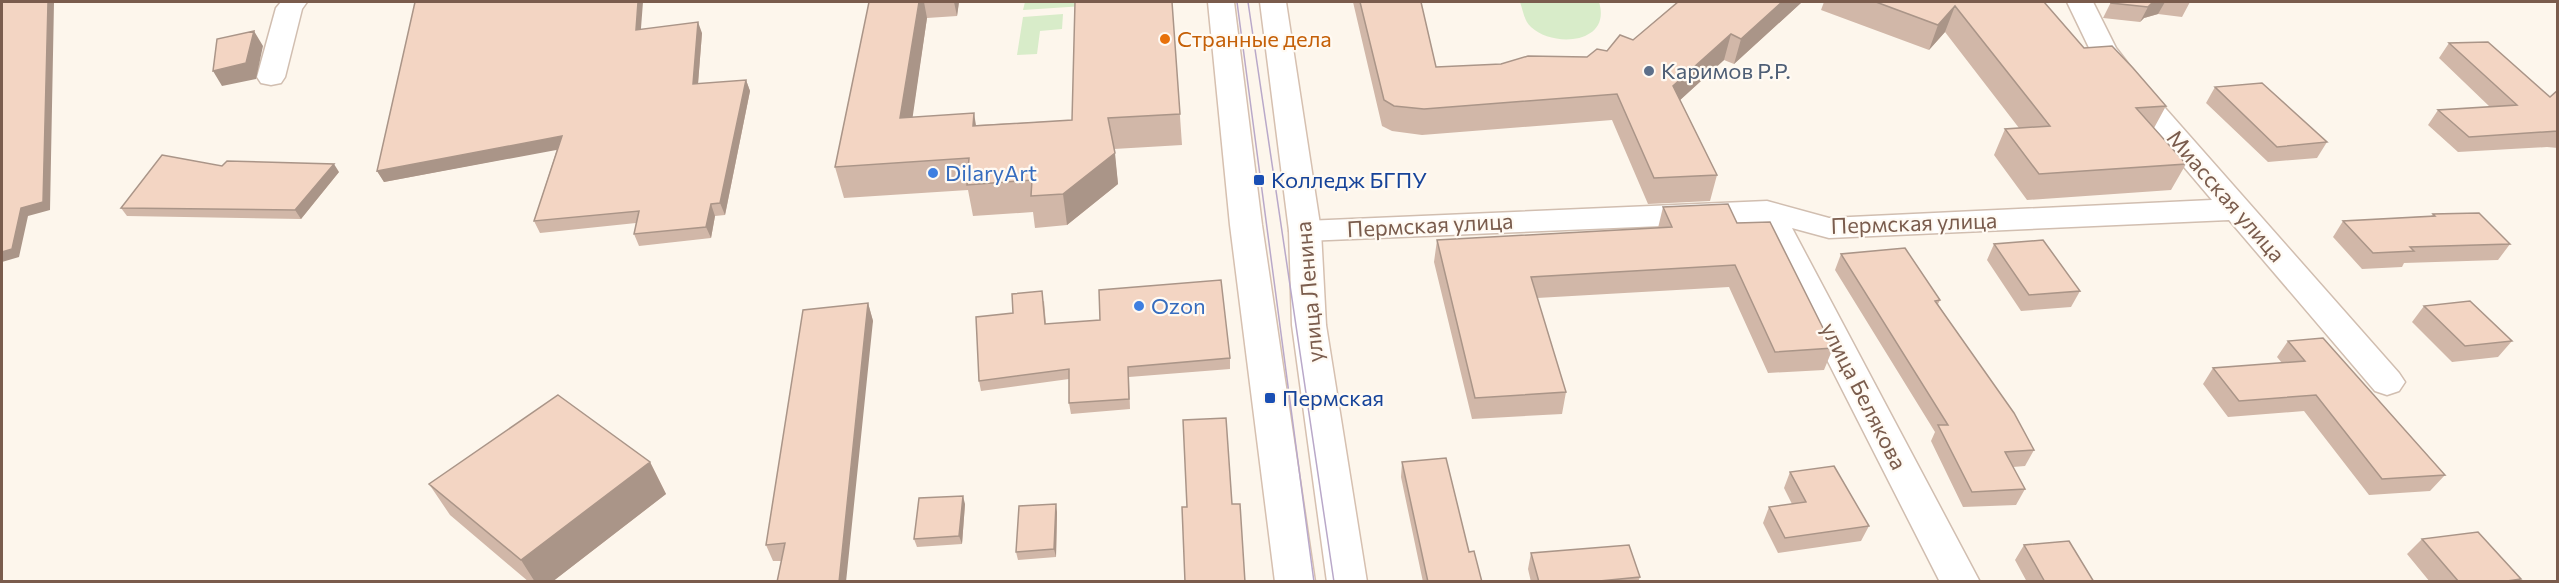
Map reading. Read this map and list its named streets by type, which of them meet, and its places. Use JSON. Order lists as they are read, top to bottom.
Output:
{
  "streets": {
    "street": [
      "Миасская улица",
      "Пермская улица",
      "улица Ленина",
      "улица Белякова"
    ]
  },
  "crossings": [
    ["Миасская улица", "Пермская улица"],
    ["Пермская улица", "улица Ленина"],
    ["Пермская улица", "улица Белякова"]
  ],
  "places": {
    "other": [
      "Странные дела",
      "Каримов Р.Р.",
      "DilaryArt",
      "Ozon"
    ],
    "transit": ["Колледж БГПУ", "Пермская"]
  }
}
